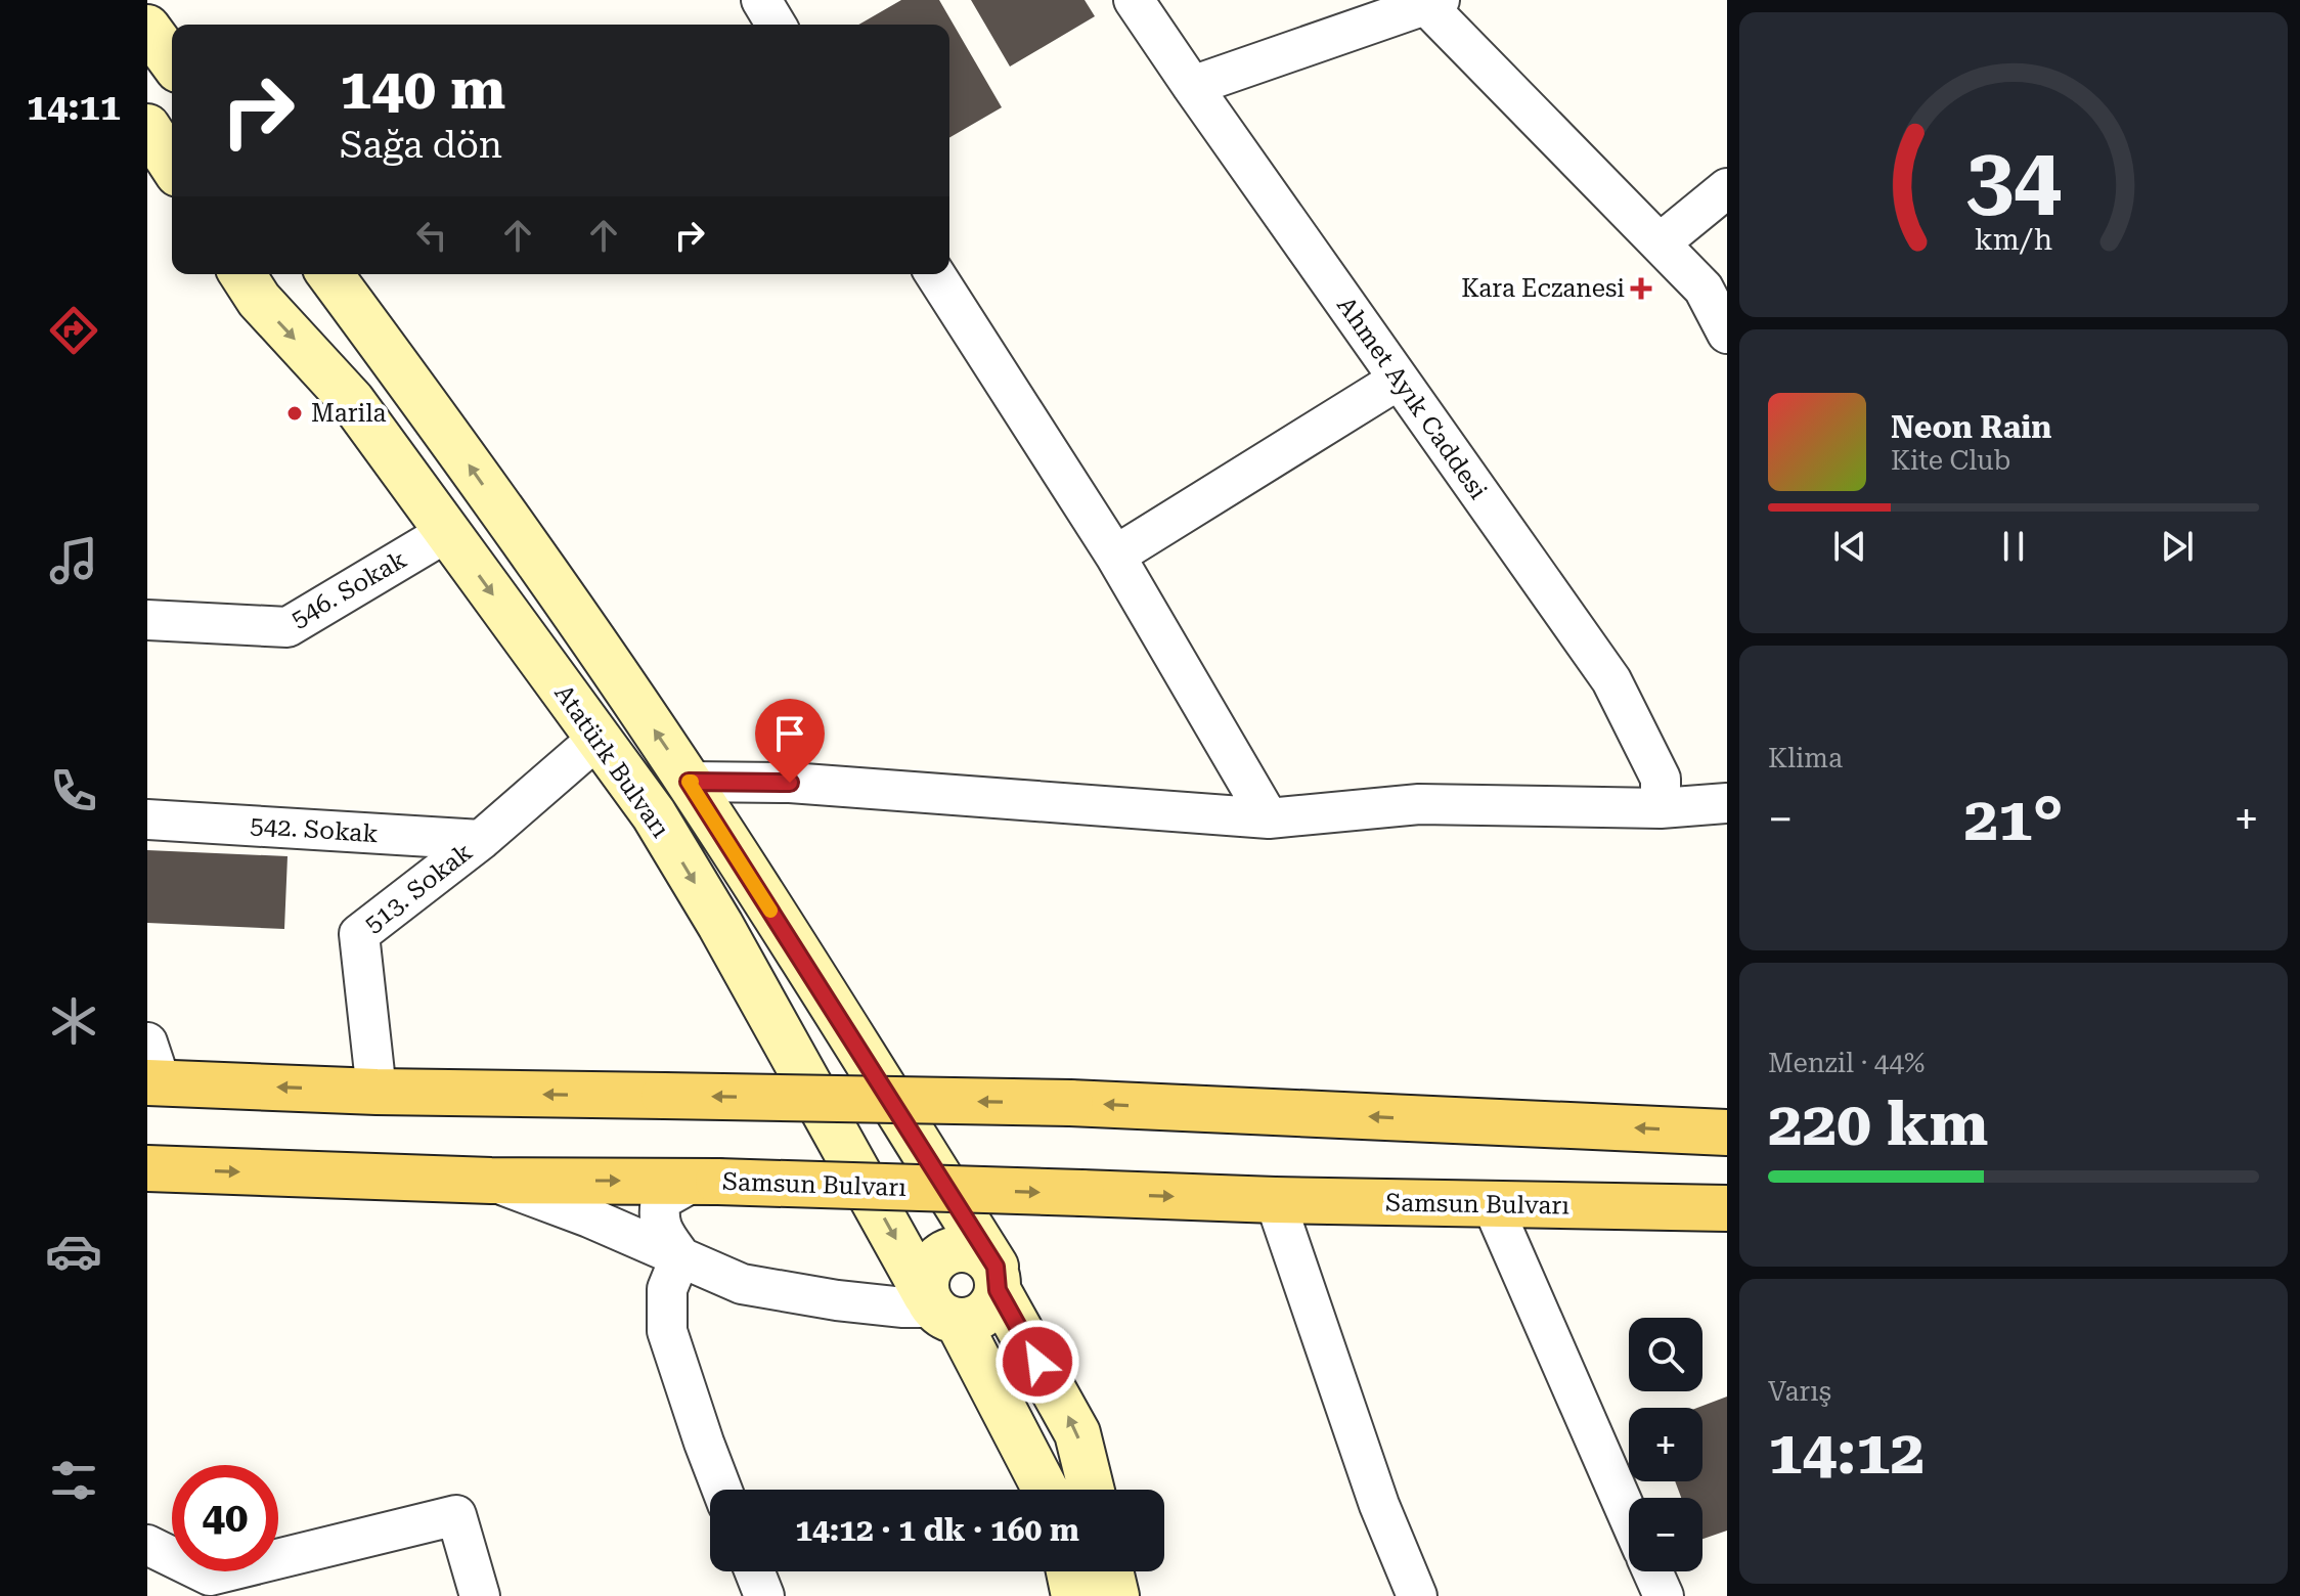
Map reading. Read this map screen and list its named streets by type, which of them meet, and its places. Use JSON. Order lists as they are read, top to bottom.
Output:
{
  "streets": {
    "main road": ["Atatürk Bulvarı", "Samsun Bulvarı"],
    "street": [
      "Ahmet Ayık Caddesi",
      "546. Sokak",
      "542. Sokak",
      "513. Sokak"
    ]
  },
  "crossings": [
    ["546. Sokak", "Atatürk Bulvarı"],
    ["Atatürk Bulvarı", "513. Sokak"],
    ["542. Sokak", "513. Sokak"]
  ],
  "places": {
    "health": ["Kara Eczanesi"],
    "other": ["Marila"]
  },
  "page": {
    "tabs": "14:11",
    "turn": ["140 m", "Sağa dön"],
    "song": ["Neon Rain", "Kite Club"],
    "tile": [
      "Klima",
      ["Menzil · 44%", "220 km"],
      ["Varış", "14:12"]
    ],
    "heat": ["−", "21°", "+"],
    "map_buttons": ["+", "−"],
    "limit": "40",
    "trip": "14:12 · 1 dk · 160 m",
    "gauge": ["34", "km/h"]
  }
}
